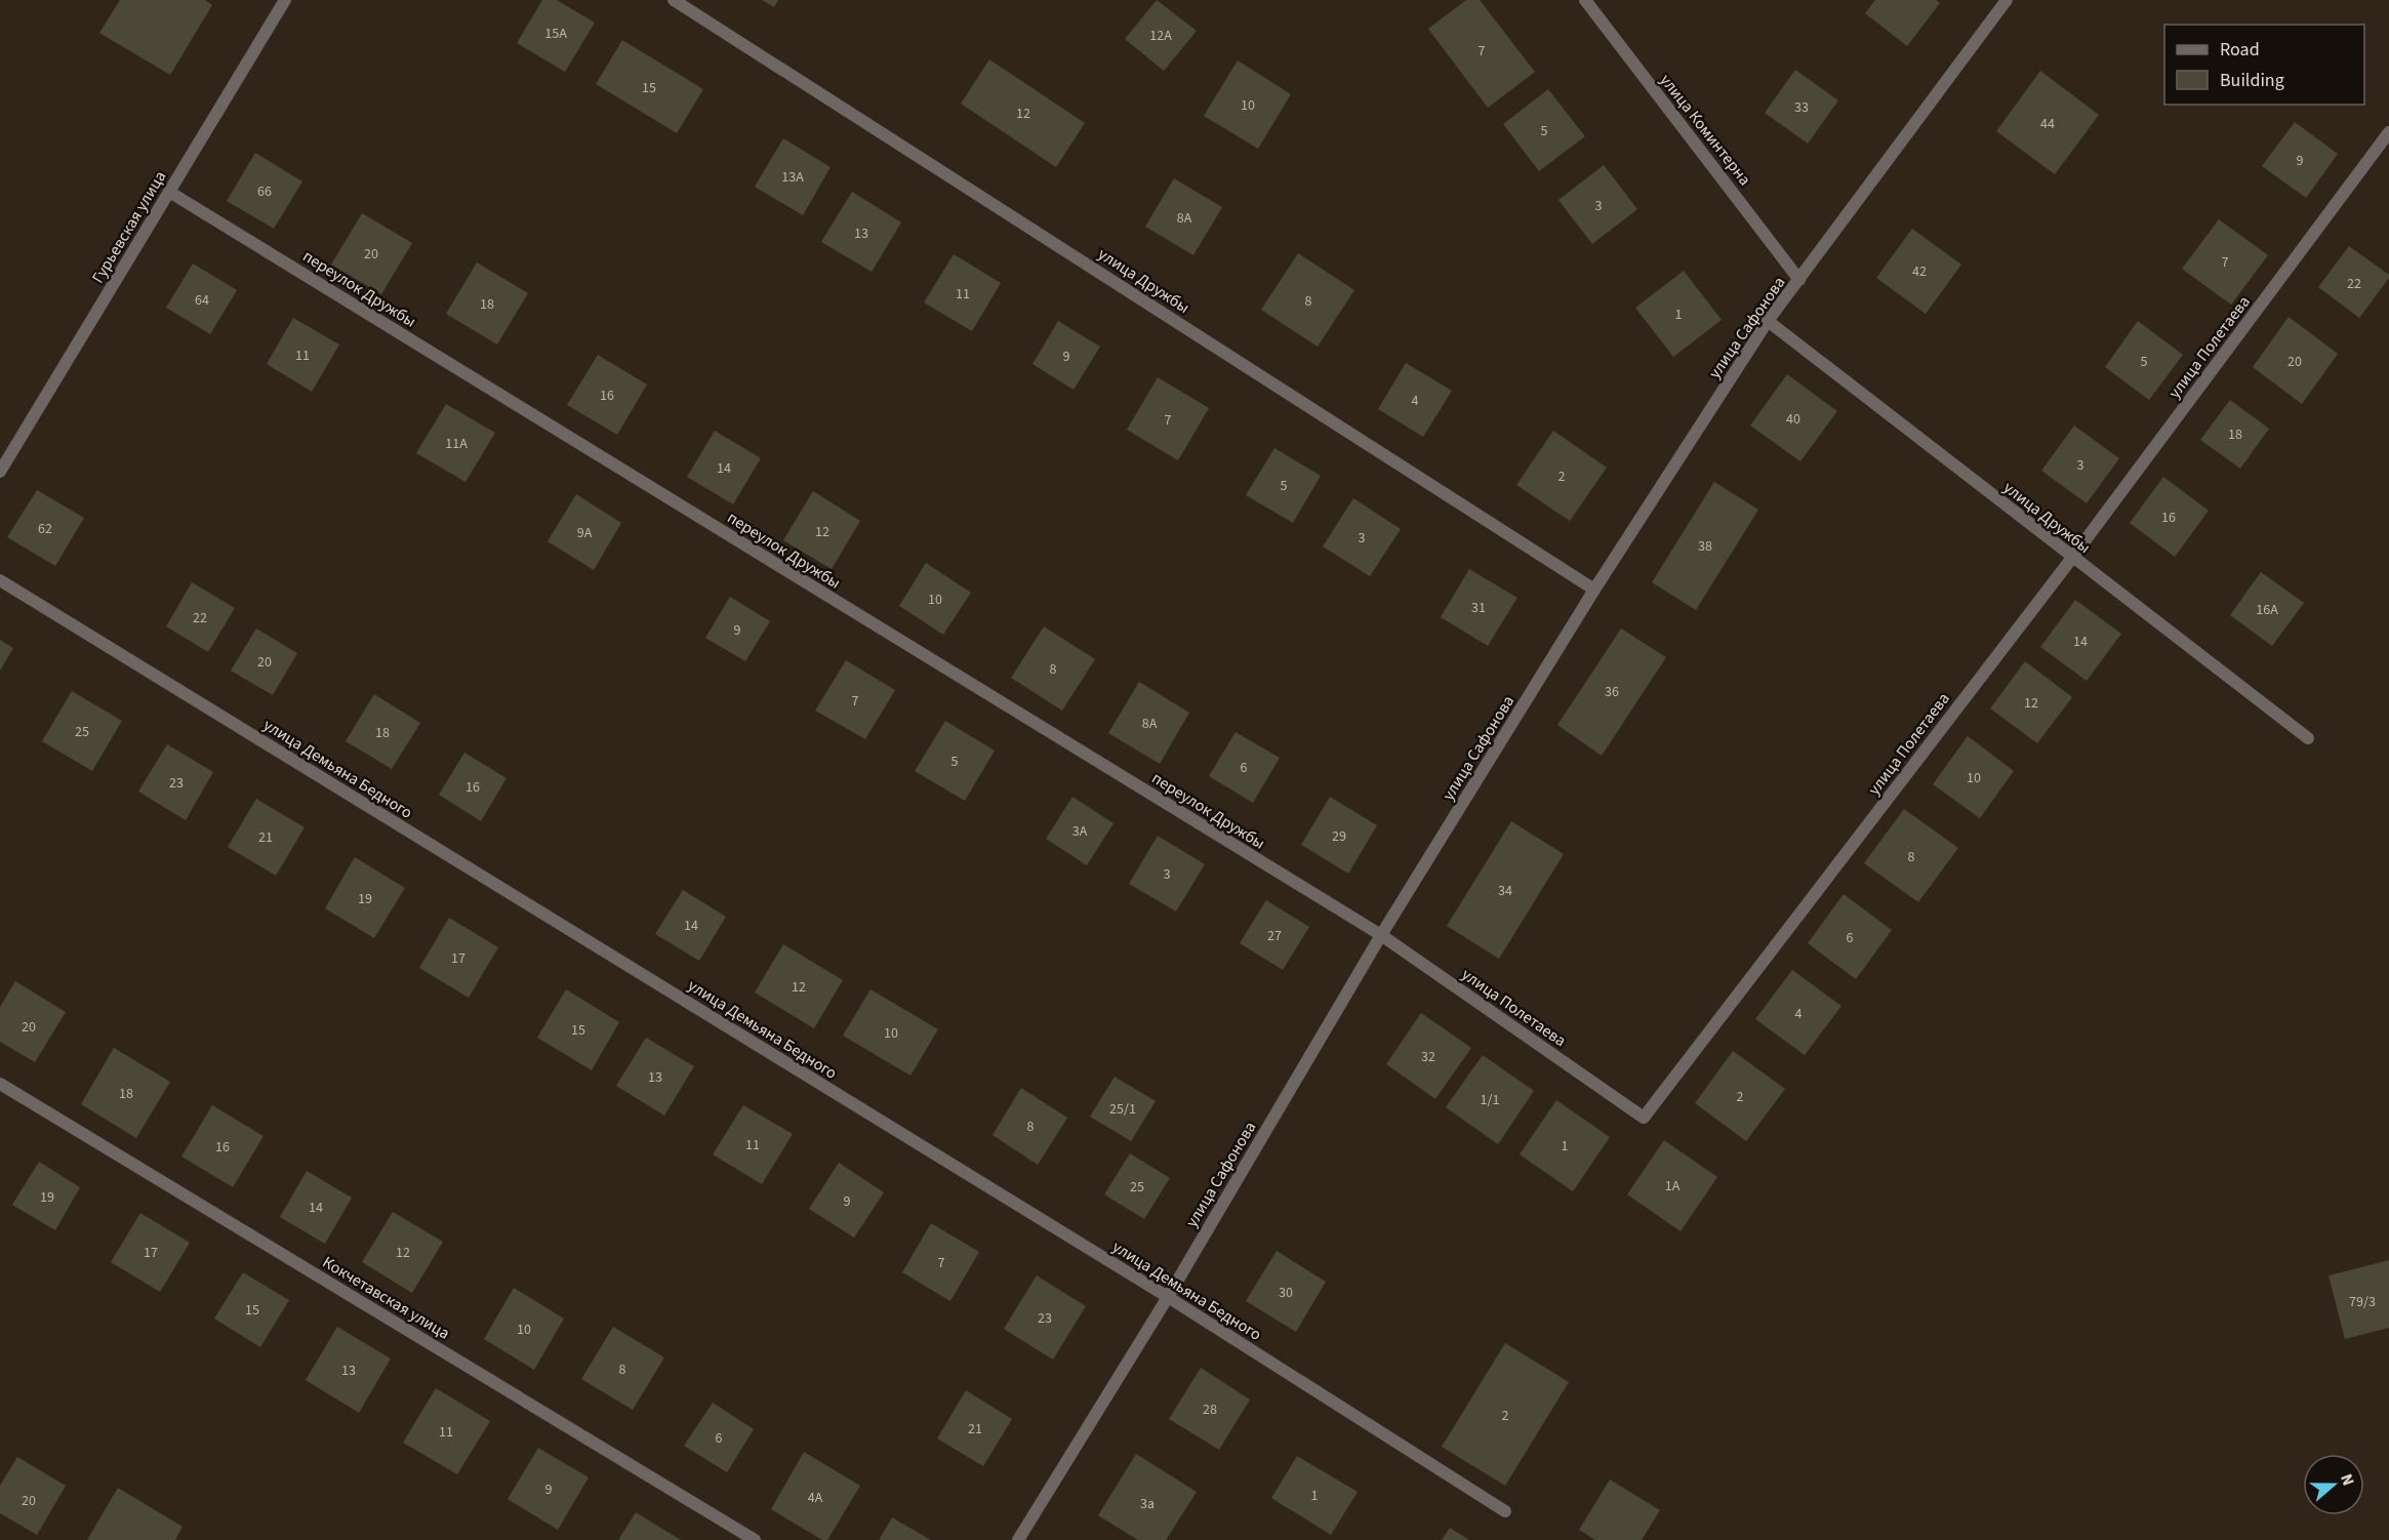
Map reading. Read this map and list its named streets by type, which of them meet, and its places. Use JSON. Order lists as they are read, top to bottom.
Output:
{
  "streets": {
    "street": [
      "улица Коминтерна",
      "Гурьевская улица",
      "улица Дружбы",
      "переулок Дружбы",
      "улица Сафонова",
      "улица Полетаева",
      "улица Демьяна Бедного",
      "Кокчетавская улица"
    ]
  },
  "crossings": [
    ["улица Коминтерна", "улица Сафонова"],
    ["Гурьевская улица", "переулок Дружбы"],
    ["улица Дружбы", "улица Сафонова"],
    ["улица Дружбы", "улица Полетаева"],
    ["переулок Дружбы", "улица Сафонова"],
    ["переулок Дружбы", "улица Полетаева"],
    ["улица Сафонова", "улица Полетаева"],
    ["улица Сафонова", "улица Демьяна Бедного"]
  ],
  "house_numbers": [
    "15А",
    "12А",
    "7",
    "15",
    "10",
    "33",
    "12",
    "44",
    "5",
    "9",
    "13А",
    "66",
    "3",
    "8А",
    "13",
    "20",
    "7",
    "42",
    "22",
    "11",
    "64",
    "8",
    "18",
    "1",
    "11",
    "9",
    "5",
    "20",
    "16",
    "4",
    "40",
    "7",
    "18",
    "11А",
    "3",
    "14",
    "2",
    "5",
    "16",
    "62",
    "12",
    "9А",
    "3",
    "38",
    "10",
    "31",
    "16А",
    "22",
    "9",
    "14",
    "20",
    "8",
    "36",
    "7",
    "12",
    "8А",
    "25",
    "18",
    "5",
    "6",
    "10",
    "23",
    "16",
    "3А",
    "29",
    "21",
    "8",
    "3",
    "34",
    "19",
    "14",
    "27",
    "6",
    "17",
    "12",
    "4",
    "20",
    "15",
    "10",
    "32",
    "13",
    "18",
    "2",
    "1/1",
    "25/1",
    "8",
    "11",
    "1",
    "16",
    "1А",
    "25",
    "19",
    "9",
    "14",
    "17",
    "12",
    "7",
    "30",
    "79/3",
    "15",
    "23",
    "10",
    "8",
    "13",
    "28",
    "2",
    "21",
    "11",
    "6",
    "9",
    "1",
    "4А",
    "20",
    "3а"
  ],
  "legend": ["Road", "Building"],
  "north": "right"
}
